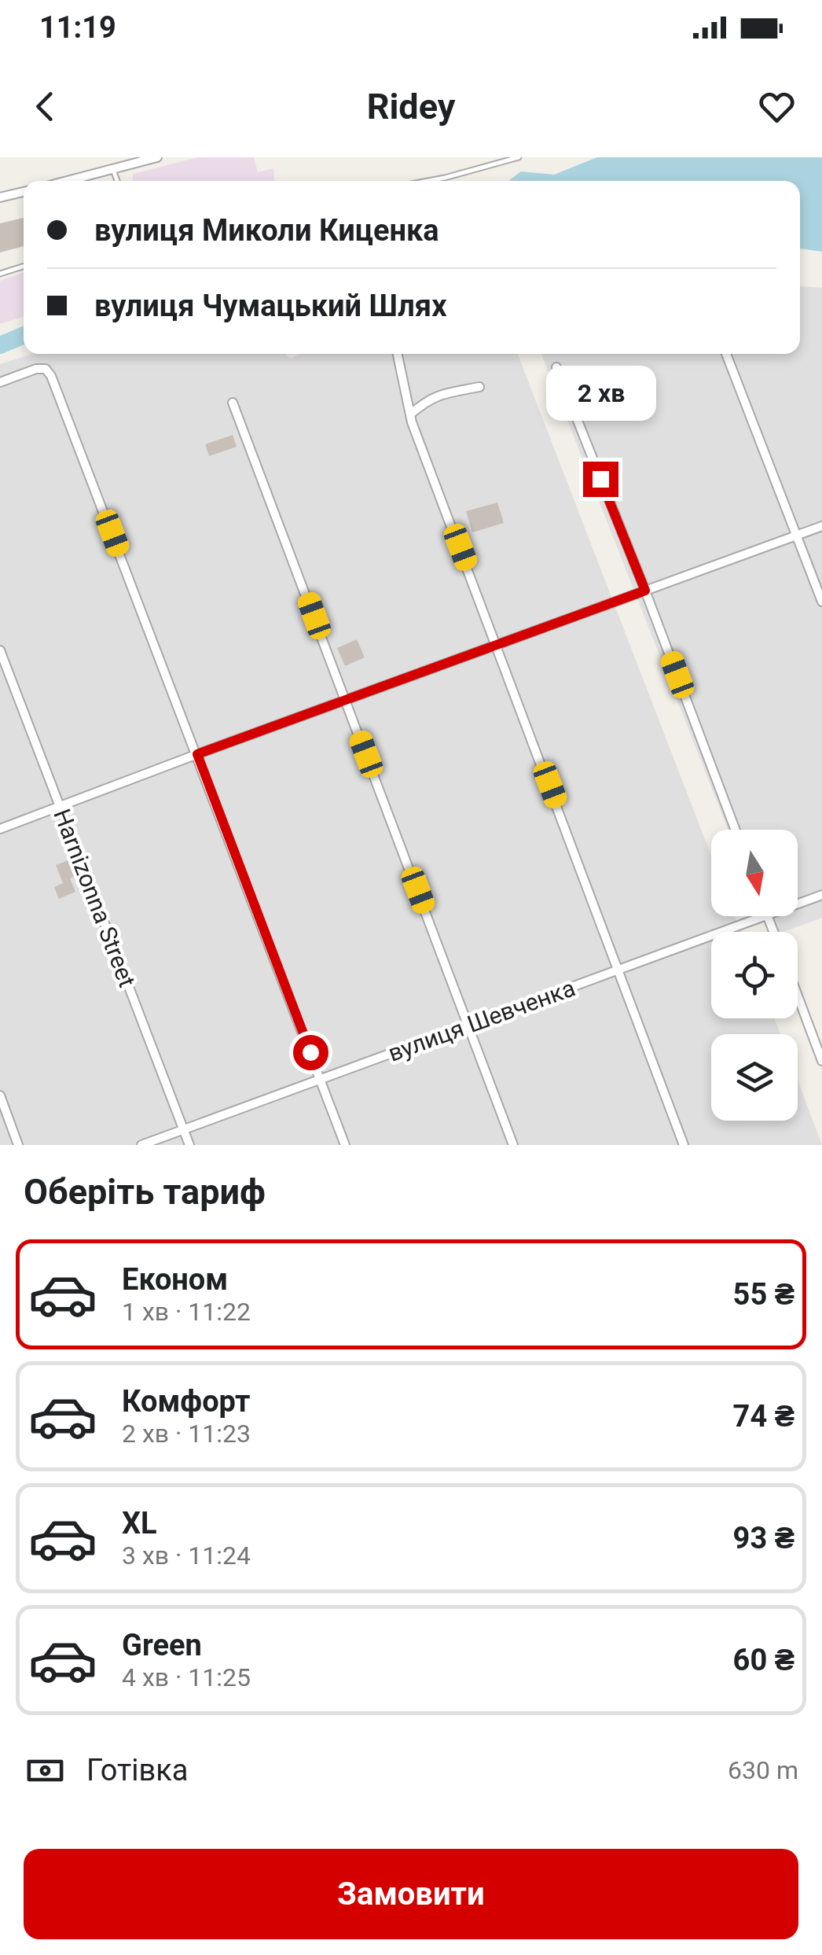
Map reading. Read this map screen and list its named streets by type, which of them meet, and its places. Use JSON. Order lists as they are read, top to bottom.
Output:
{
  "streets": {
    "street": ["Harnizonna Street", "вулиця Шевченка"]
  },
  "crossings": [
    ["Harnizonna Street", "вулиця Шевченка"]
  ],
  "north": "bottom",
  "page": {
    "status": "11:19",
    "header": "Ridey",
    "banner": ["вулиця Миколи Киценка", "вулиця Чумацький Шлях"],
    "bubble": "2 хв",
    "heading": "Оберіть тариф",
    "list": [
      {
        "name": "Економ",
        "note": "1 хв · 11:22",
        "value": "55 ₴"
      },
      {
        "name": "Комфорт",
        "note": "2 хв · 11:23",
        "value": "74 ₴"
      },
      {
        "name": "XL",
        "note": "3 хв · 11:24",
        "value": "93 ₴"
      },
      {
        "name": "Green",
        "note": "4 хв · 11:25",
        "value": "60 ₴"
      }
    ],
    "pay": ["Готівка", "630 m"],
    "buttons": "Замовити"
  }
}
